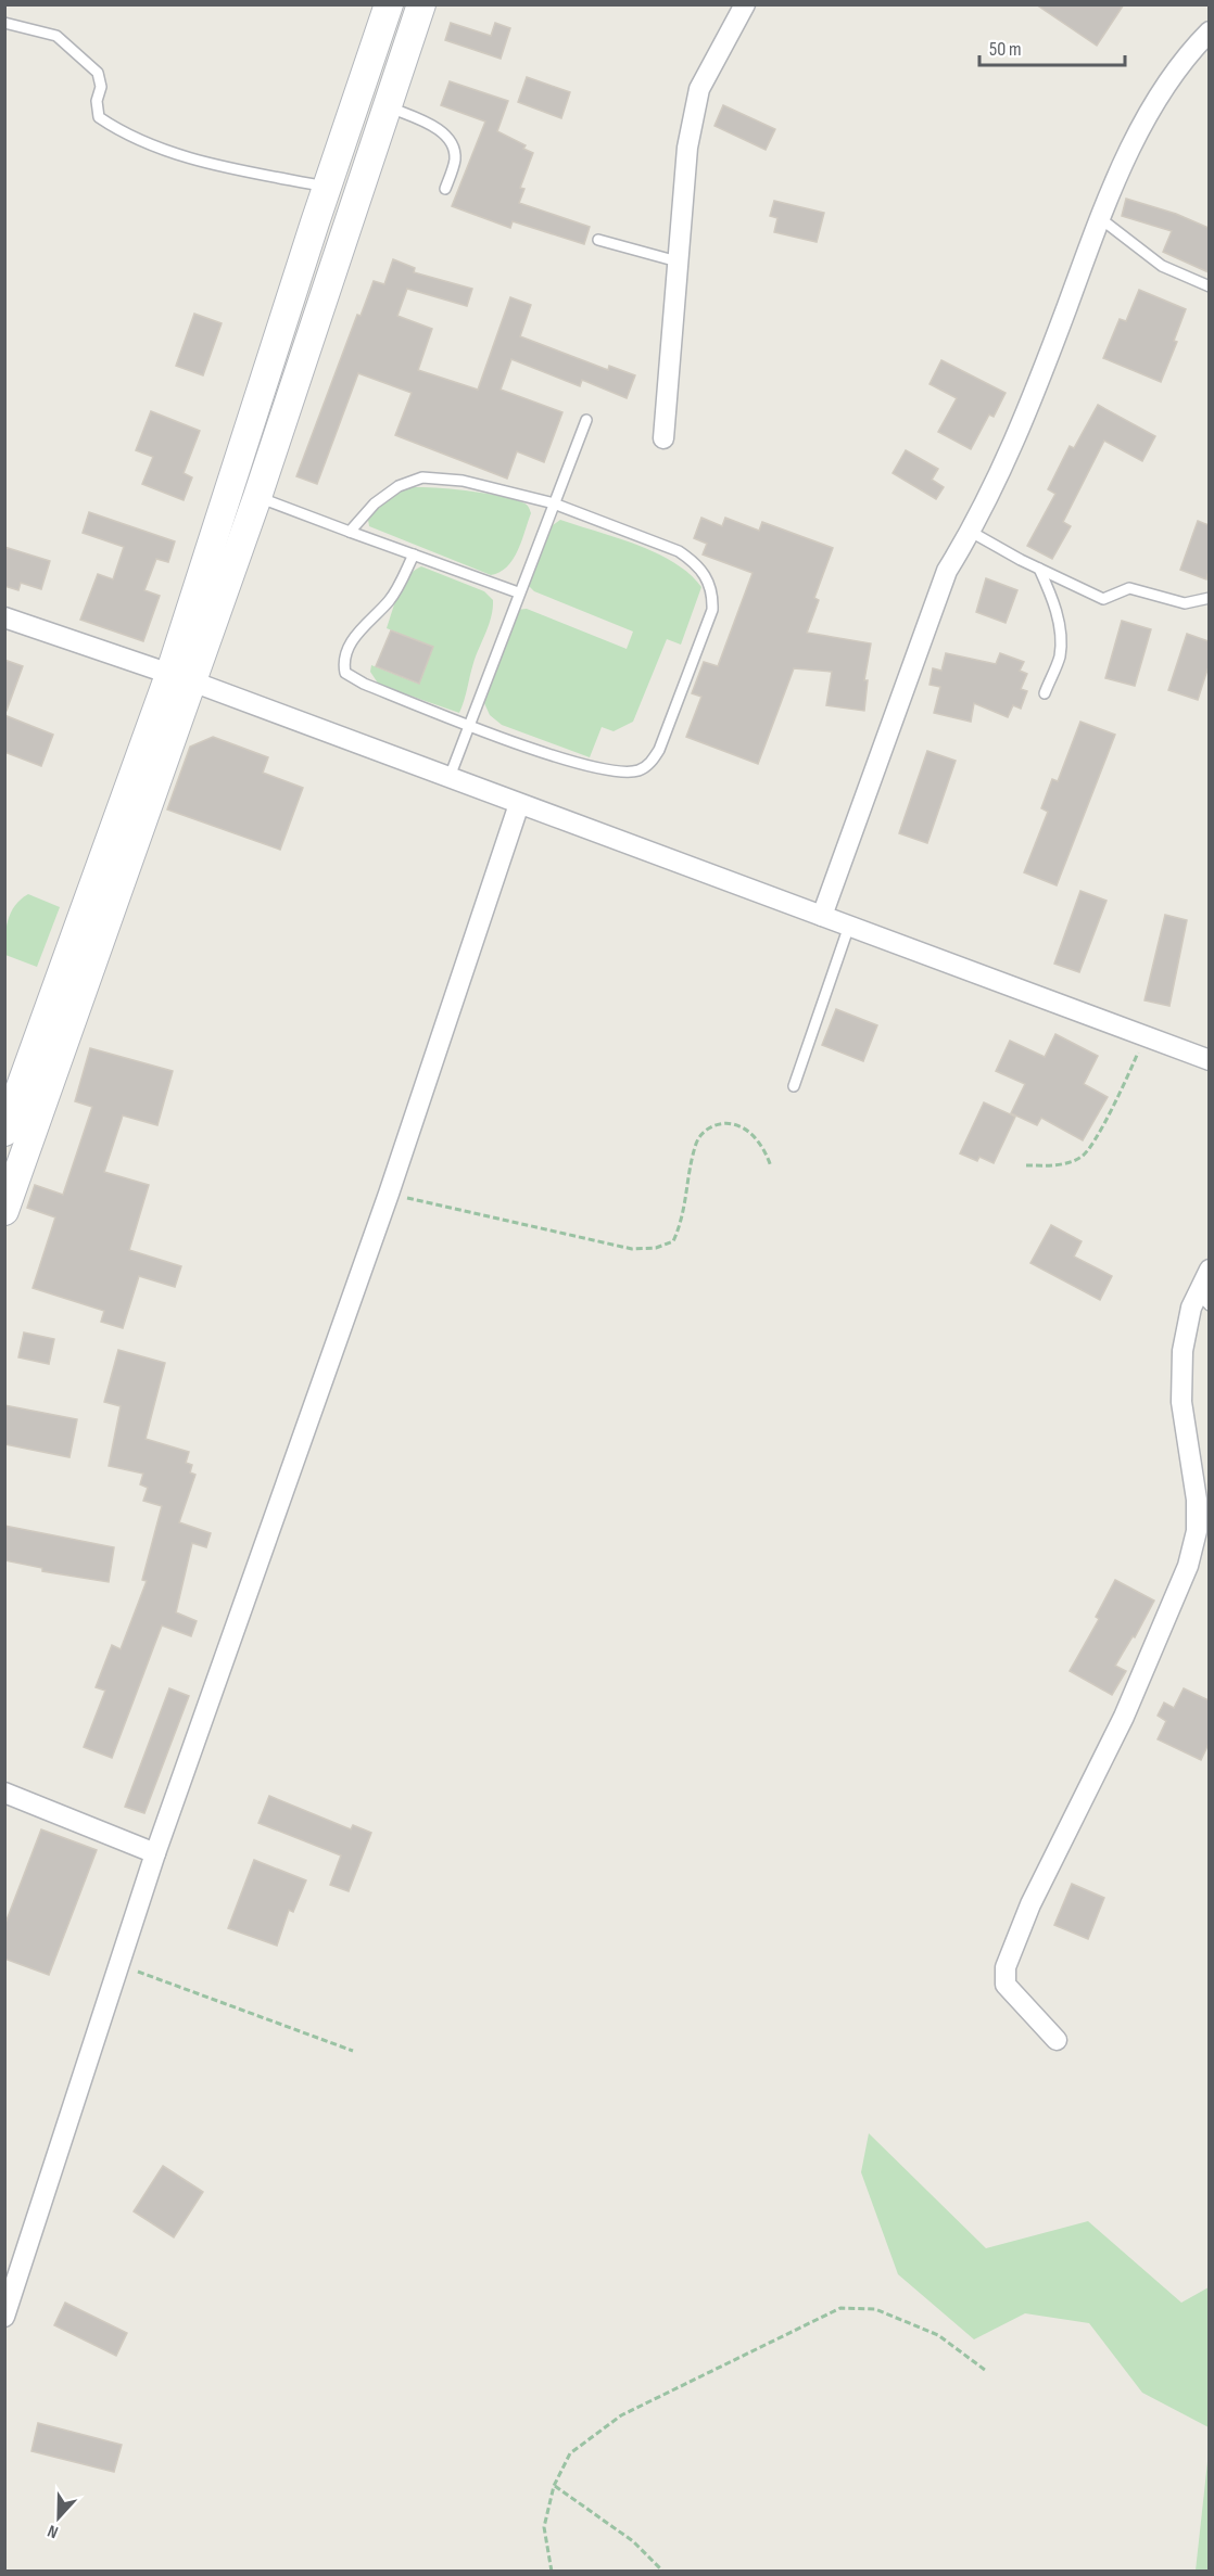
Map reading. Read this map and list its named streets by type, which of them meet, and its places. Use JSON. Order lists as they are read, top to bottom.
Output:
{
  "scale_bar": "50 m",
  "north": "bottom"
}
